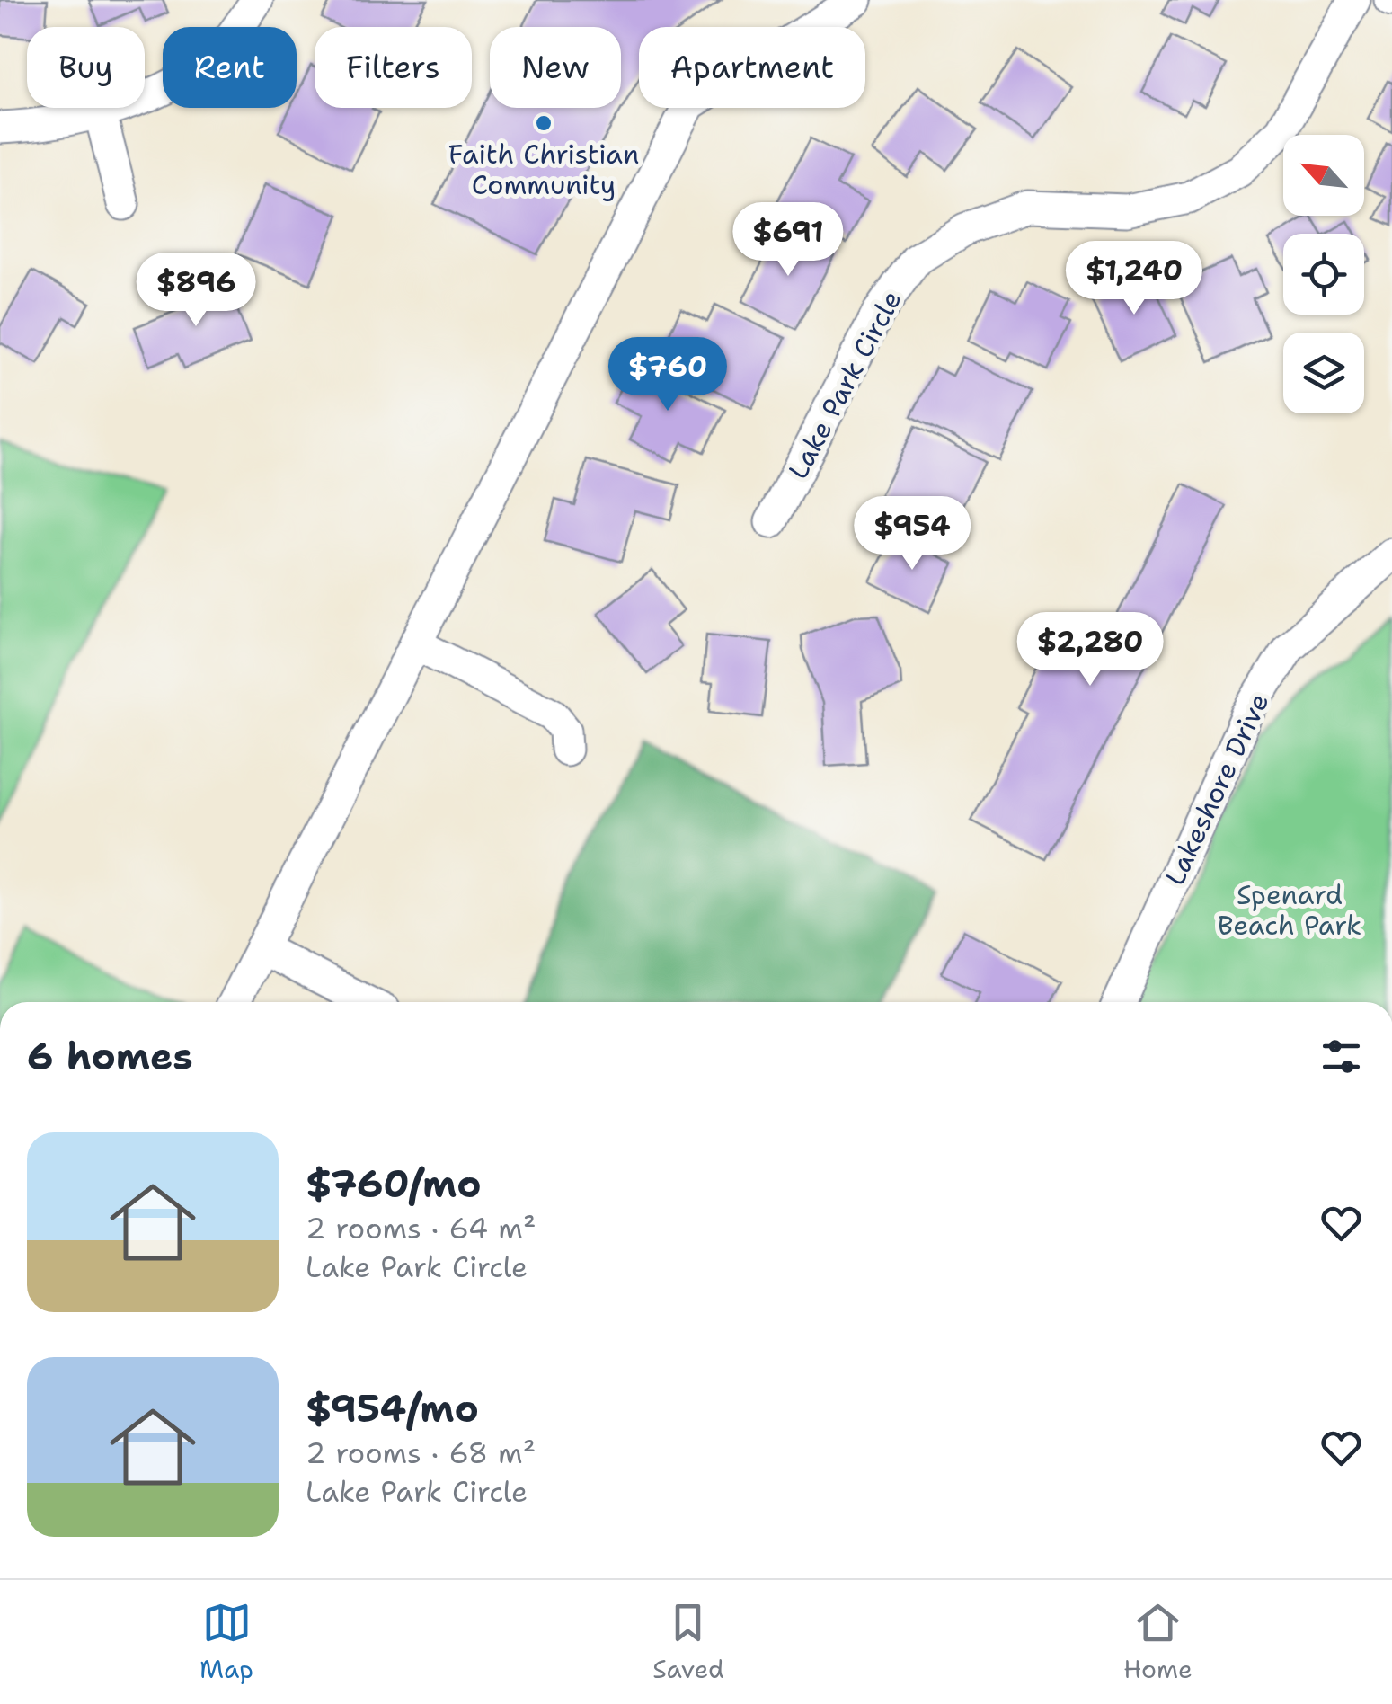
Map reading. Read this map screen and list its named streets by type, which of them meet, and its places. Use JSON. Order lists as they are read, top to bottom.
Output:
{
  "streets": {
    "street": ["Lake Park Circle", "Lakeshore Drive"]
  },
  "parks": ["Spenard Beach Park"],
  "places": ["Faith Christian Community"],
  "north": "top left",
  "page": {
    "chip": [
      "Buy",
      "Rent",
      "Filters",
      "New",
      "Apartment"
    ],
    "price": [
      "$691",
      "$1,240",
      "$896",
      "$760",
      "$954",
      "$2,280"
    ],
    "heading": "6 homes",
    "list": [
      {
        "name": "$760/mo",
        "note": "2 rooms · 64 m² · Lake Park Circle"
      },
      {
        "name": "$954/mo",
        "note": "2 rooms · 68 m² · Lake Park Circle"
      }
    ],
    "tabs": ["Map", "Saved", "Home"]
  }
}
